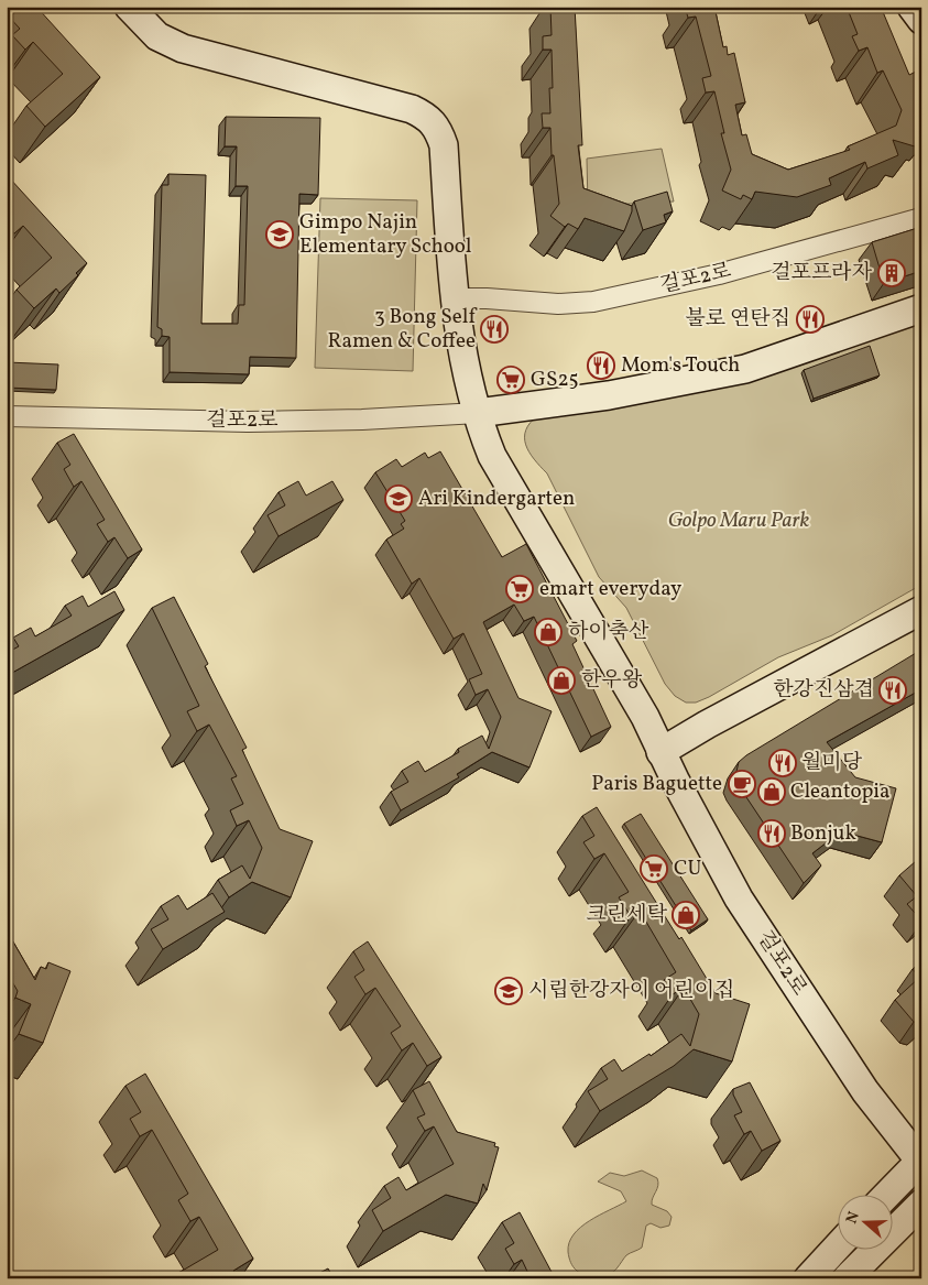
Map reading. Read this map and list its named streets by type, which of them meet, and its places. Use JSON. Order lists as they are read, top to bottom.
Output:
{
  "streets": {
    "street": ["걸포2로"]
  },
  "parks": ["Golpo Maru Park"],
  "places": {
    "school or university": ["Gimpo Najin Elementary School", "Ari Kindergarten", "시립한강자이 어린이집"],
    "building": ["걸포프라자"],
    "restaurant": [
      "불로 연탄집",
      "3 Bong Self Ramen & Coffee",
      "Mom's Touch",
      "한강진삼겹",
      "월미당",
      "Bonjuk"
    ],
    "supermarket": ["GS25", "emart everyday", "CU"],
    "shop": [
      "하이축산",
      "한우왕",
      "Cleantopia",
      "크린세탁"
    ],
    "cafe": ["Paris Baguette"]
  },
  "north": "left"
}
